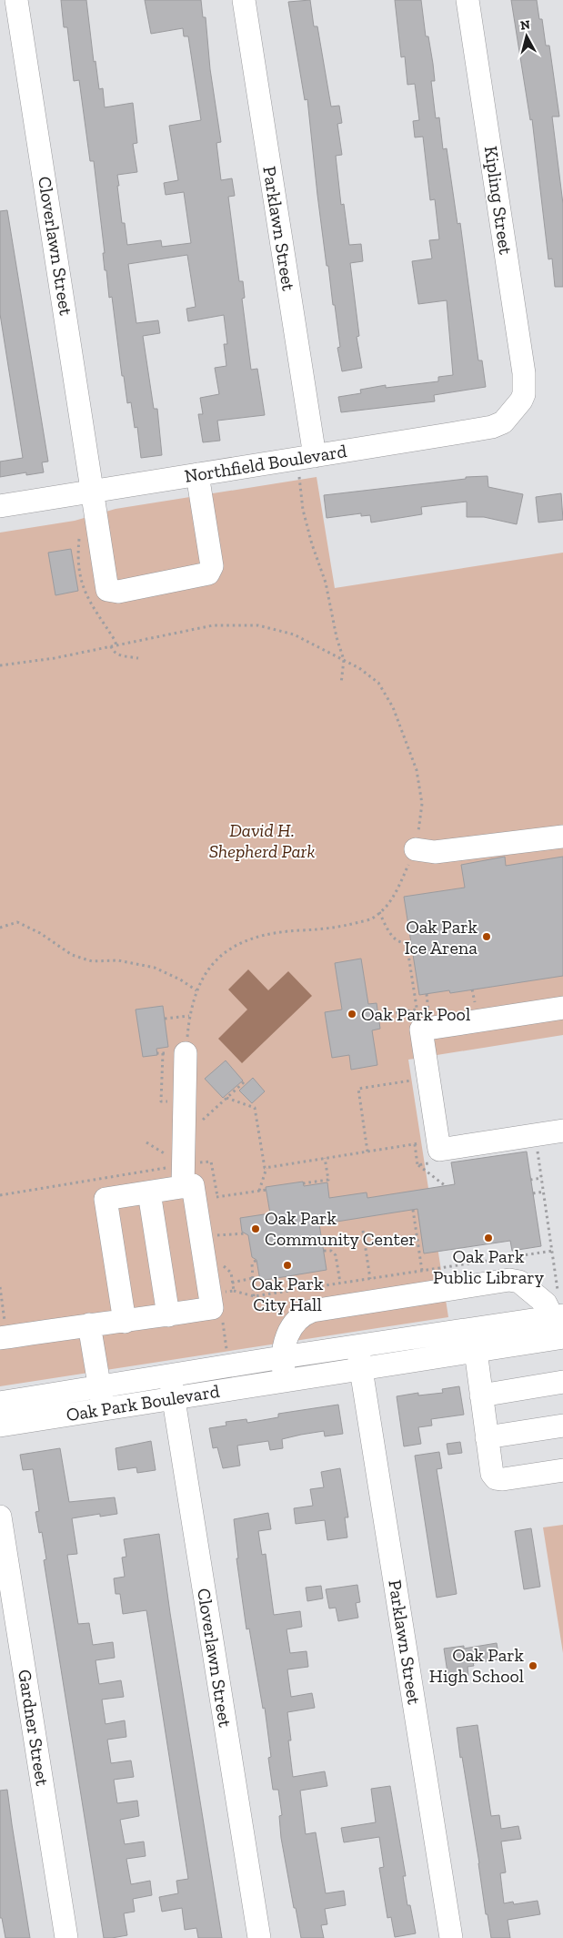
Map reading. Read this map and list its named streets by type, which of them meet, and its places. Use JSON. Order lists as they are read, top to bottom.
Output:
{
  "streets": {
    "street": [
      "Kipling Street",
      "Parklawn Street",
      "Cloverlawn Street",
      "Northfield Boulevard",
      "Oak Park Boulevard",
      "Gardner Street"
    ]
  },
  "crossings": [
    ["Kipling Street", "Northfield Boulevard"],
    ["Parklawn Street", "Northfield Boulevard"],
    ["Parklawn Street", "Oak Park Boulevard"],
    ["Cloverlawn Street", "Northfield Boulevard"],
    ["Cloverlawn Street", "Oak Park Boulevard"]
  ],
  "parks": ["David H. Shepherd Park"],
  "places": [
    "Oak Park Ice Arena",
    "Oak Park Pool",
    "Oak Park Community Center",
    "Oak Park Public Library",
    "Oak Park City Hall",
    "Oak Park High School"
  ],
  "north": "top"
}
